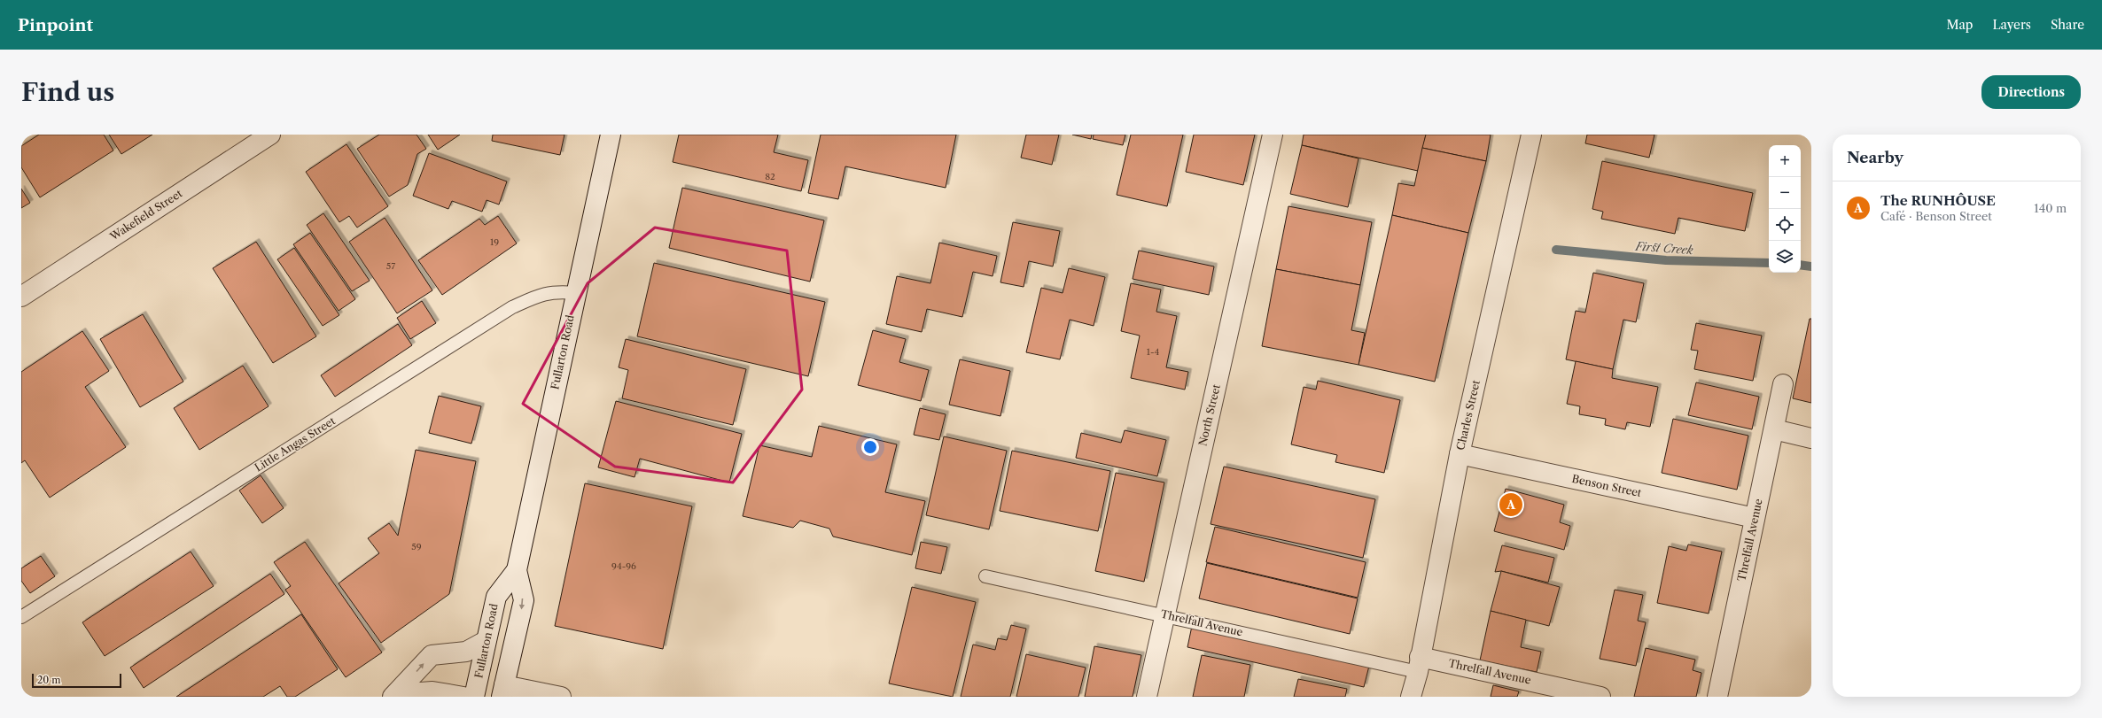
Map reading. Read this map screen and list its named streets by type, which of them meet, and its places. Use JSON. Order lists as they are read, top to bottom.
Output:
{
  "streets": {
    "street": [
      "Wakefield Street",
      "Fullarton Road",
      "North Street",
      "Charles Street",
      "Benson Street",
      "Threlfall Avenue"
    ],
    "lane": ["Little Angas Street"]
  },
  "crossings": [
    ["Fullarton Road", "Little Angas Street"],
    ["North Street", "Threlfall Avenue"],
    ["Charles Street", "Benson Street"],
    ["Charles Street", "Threlfall Avenue"],
    ["Benson Street", "Threlfall Avenue"]
  ],
  "water": ["First Creek"],
  "house_numbers": [
    "82",
    "19",
    "57",
    "1-4",
    "59",
    "94-96"
  ],
  "scale_bar": "20 m",
  "page": {
    "header": "Pinpoint",
    "nav": ["Map", "Layers", "Share"],
    "buttons": "Directions",
    "title": "Find us",
    "heading": "Nearby",
    "map_buttons": ["+", "−"],
    "list": [
      {
        "mark": "A",
        "name": "The RUNHÔUSE",
        "note": "Café · Benson Street",
        "value": "140 m"
      }
    ],
    "pins": "A",
    "scale": "20 m"
  }
}
